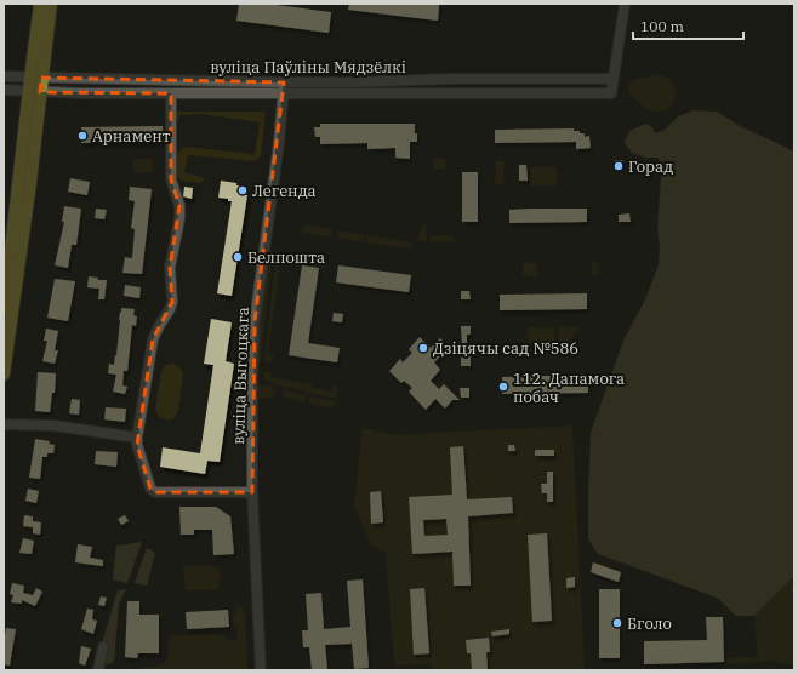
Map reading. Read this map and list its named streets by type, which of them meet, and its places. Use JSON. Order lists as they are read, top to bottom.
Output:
{
  "streets": {
    "street": ["вуліца Паўліны Мядзёлкі", "вуліца Выгоцкага"]
  },
  "crossings": [
    ["вуліца Паўліны Мядзёлкі", "вуліца Выгоцкага"]
  ],
  "places": [
    "Арнамент",
    "Горад",
    "Легенда",
    "Белпошта",
    "Дзіцячы сад №586",
    "112. Дапамога побач",
    "Бголо"
  ],
  "scale_bar": "100 m"
}
